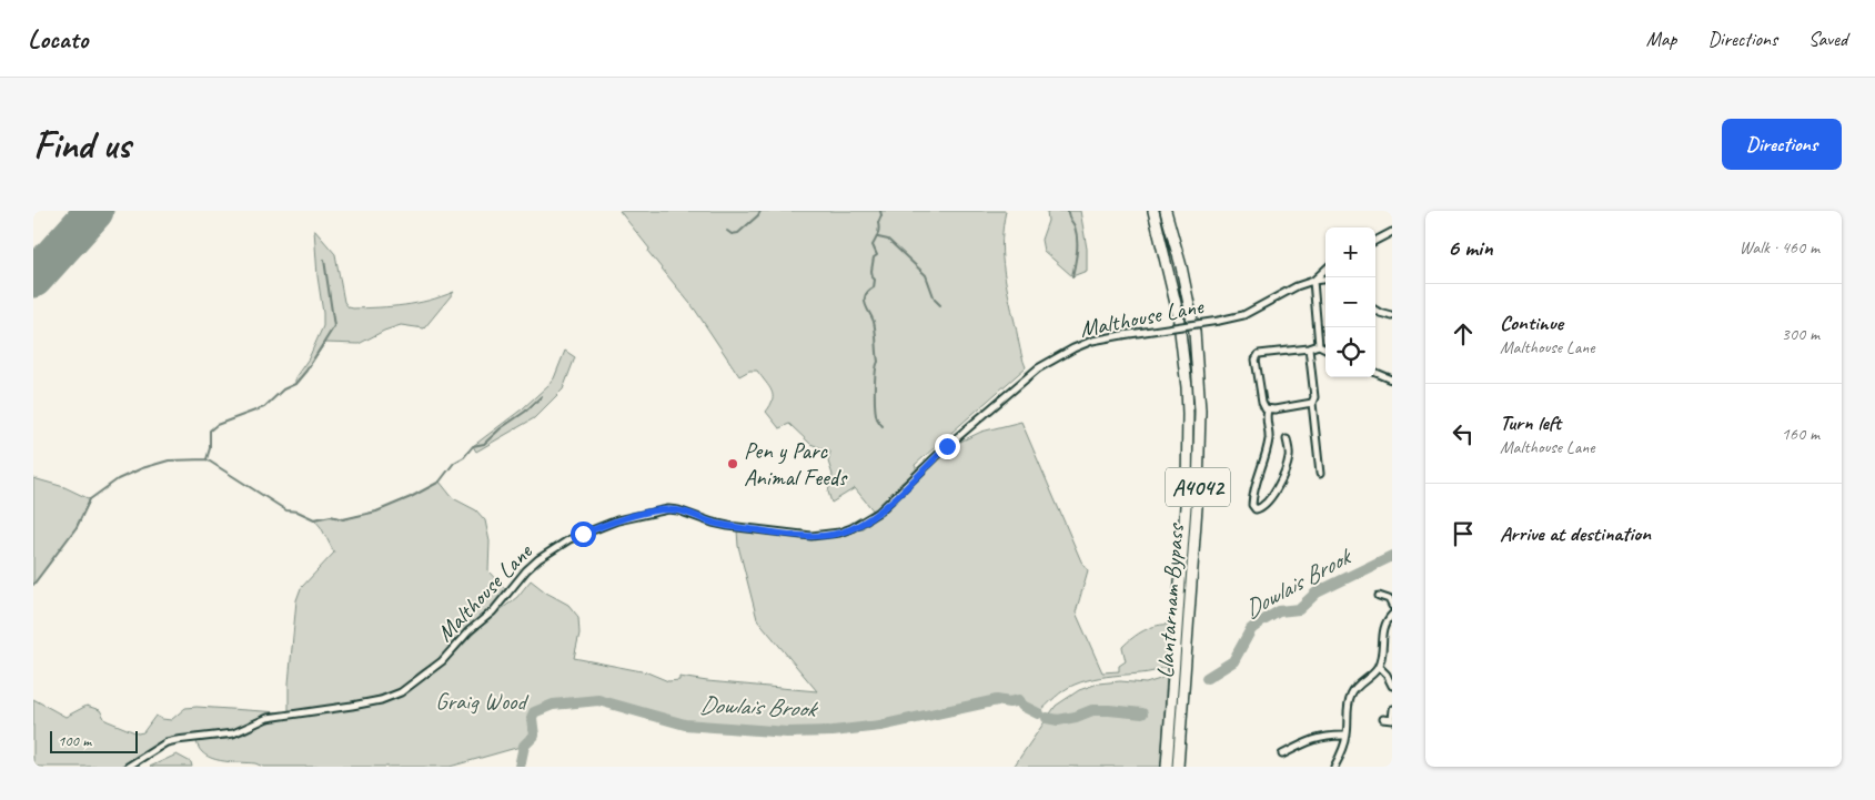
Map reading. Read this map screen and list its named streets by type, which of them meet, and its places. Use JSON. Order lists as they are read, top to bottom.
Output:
{
  "streets": {
    "highway": ["A4042", "Llantarnam Bypass"],
    "street": ["Malthouse Lane"]
  },
  "water": ["Dowlais Brook"],
  "parks": ["Graig Wood"],
  "places": ["Pen y Parc Animal Feeds"],
  "scale_bar": "100 m",
  "page": {
    "header": "Locato",
    "nav": ["Map", "Directions", "Saved"],
    "buttons": "Directions",
    "title": "Find us",
    "heading": ["6 min", "Walk · 460 m"],
    "map_buttons": ["+", "−"],
    "list": [
      ["Continue", "Malthouse Lane", "300 m"],
      ["Turn left", "Malthouse Lane", "160 m"],
      "Arrive at destination"
    ],
    "scale": "100 m"
  }
}
